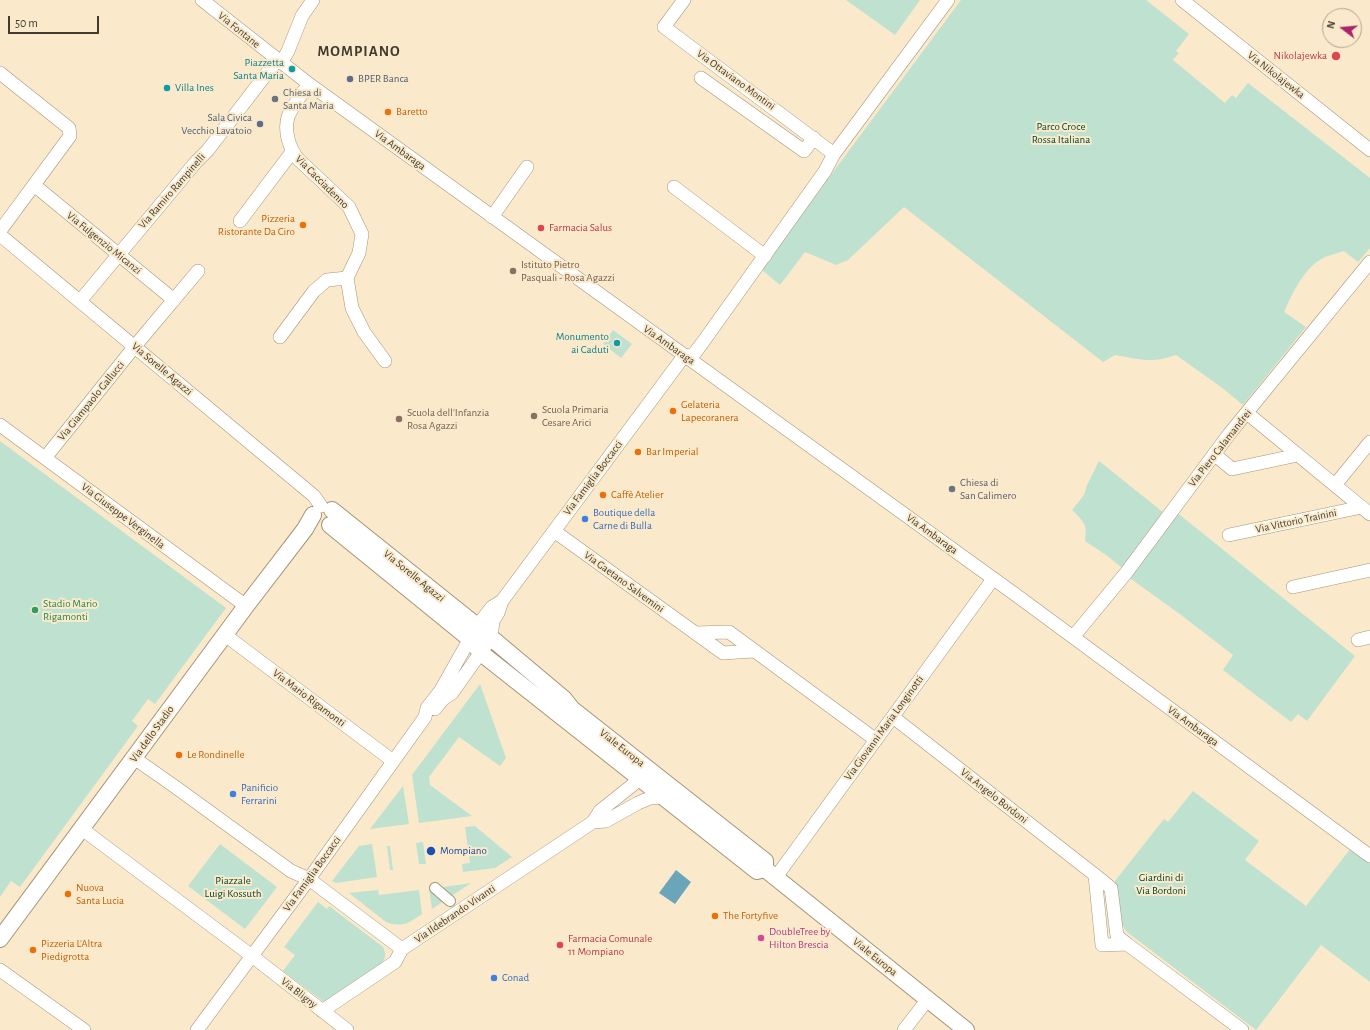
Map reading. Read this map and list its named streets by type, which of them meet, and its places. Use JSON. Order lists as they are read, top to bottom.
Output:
{
  "streets": {
    "street": [
      "Via Fontane",
      "Via Nikolajewka",
      "Via Ottaviano Montini",
      "Via Ambaraga",
      "Via Cacciadenno",
      "Via Ramiro Rampinelli",
      "Via Fulgenzio Micanzi",
      "Via Sorelle Agazzi",
      "Via Giampaolo Gallucci",
      "Via Piero Calamandrei",
      "Via Famiglia Boccacci",
      "Via Giuseppe Verginella",
      "Via Vittorio Trainini",
      "Via Gaetano Salvemini",
      "Via Mario Rigamonti",
      "Via Giovanni Maria Longinotti",
      "Via dello Stadio",
      "Viale Europa",
      "Via Angelo Bordoni",
      "Via Ildebrando Vivanti",
      "Via Bligny"
    ]
  },
  "crossings": [
    ["Via Fontane", "Via Ramiro Rampinelli"],
    ["Via Ambaraga", "Via Cacciadenno"],
    ["Via Ambaraga", "Via Piero Calamandrei"],
    ["Via Ambaraga", "Via Famiglia Boccacci"],
    ["Via Ambaraga", "Via Giovanni Maria Longinotti"],
    ["Via Ramiro Rampinelli", "Via Fulgenzio Micanzi"],
    ["Via Ramiro Rampinelli", "Via Sorelle Agazzi"],
    ["Via Fulgenzio Micanzi", "Via Giampaolo Gallucci"],
    ["Via Sorelle Agazzi", "Via Giampaolo Gallucci"],
    ["Via Sorelle Agazzi", "Via Famiglia Boccacci"],
    ["Via Sorelle Agazzi", "Via dello Stadio"],
    ["Via Sorelle Agazzi", "Viale Europa"],
    ["Via Giampaolo Gallucci", "Via Giuseppe Verginella"],
    ["Via Piero Calamandrei", "Via Vittorio Trainini"],
    ["Via Famiglia Boccacci", "Via Gaetano Salvemini"],
    ["Via Famiglia Boccacci", "Via Mario Rigamonti"],
    ["Via Famiglia Boccacci", "Viale Europa"],
    ["Via Famiglia Boccacci", "Via Bligny"],
    ["Via Giuseppe Verginella", "Via dello Stadio"],
    ["Via Mario Rigamonti", "Via dello Stadio"],
    ["Via Giovanni Maria Longinotti", "Viale Europa"],
    ["Via Giovanni Maria Longinotti", "Via Angelo Bordoni"],
    ["Viale Europa", "Via Ildebrando Vivanti"],
    ["Via Ildebrando Vivanti", "Via Bligny"]
  ],
  "districts": ["MOMPIANO"],
  "parks": ["Parco Croce Rossa Italiana", "Giardini di Via Bordoni", "Piazzale Luigi Kossuth"],
  "places": [
    "Nikolajewka",
    "Piazzetta Santa Maria",
    "BPER Banca",
    "Villa Ines",
    "Chiesa di Santa Maria",
    "Baretto",
    "Sala Civica Vecchio Lavatoio",
    "Pizzeria Ristorante Da Ciro",
    "Farmacia Salus",
    "Istituto Pietro Pasquali - Rosa Agazzi",
    "Monumento ai Caduti",
    "Gelateria Lapecoranera",
    "Scuola Primaria Cesare Arici",
    "Scuola dell'Infanzia Rosa Agazzi",
    "Bar Imperial",
    "Chiesa di San Calimero",
    "Caffè Atelier",
    "Boutique della Carne di Bulla",
    "Stadio Mario Rigamonti",
    "Le Rondinelle",
    "Panificio Ferrarini",
    "Mompiano",
    "Nuova Santa Lucia",
    "The Fortyfive",
    "DoubleTree by Hilton Brescia",
    "Farmacia Comunale 11 Mompiano",
    "Pizzeria L'Altra Piedigrotta",
    "Conad"
  ],
  "scale_bar": "50 m",
  "north": "left"
}
